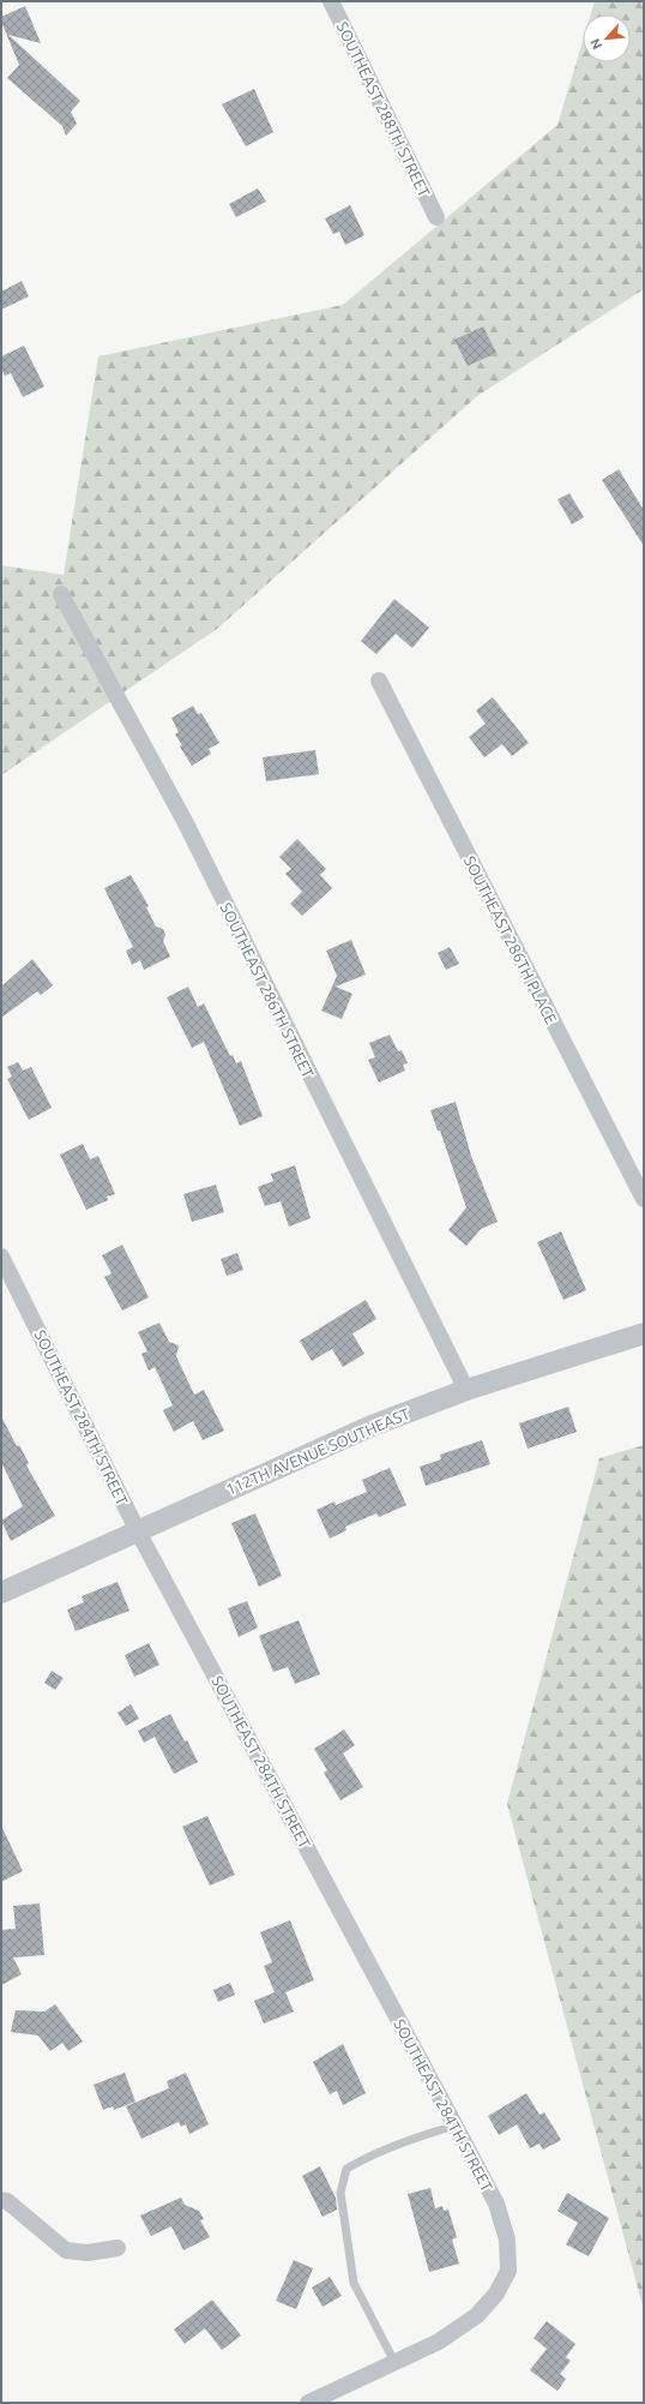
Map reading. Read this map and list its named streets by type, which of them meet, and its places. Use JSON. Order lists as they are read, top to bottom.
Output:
{
  "streets": {
    "street": [
      "SOUTHEAST 288TH STREET",
      "SOUTHEAST 286TH PLACE",
      "SOUTHEAST 286TH STREET",
      "SOUTHEAST 284TH STREET",
      "112TH AVENUE SOUTHEAST"
    ]
  },
  "crossings": [
    ["SOUTHEAST 286TH STREET", "112TH AVENUE SOUTHEAST"],
    ["SOUTHEAST 284TH STREET", "112TH AVENUE SOUTHEAST"]
  ],
  "north": "bottom left"
}
